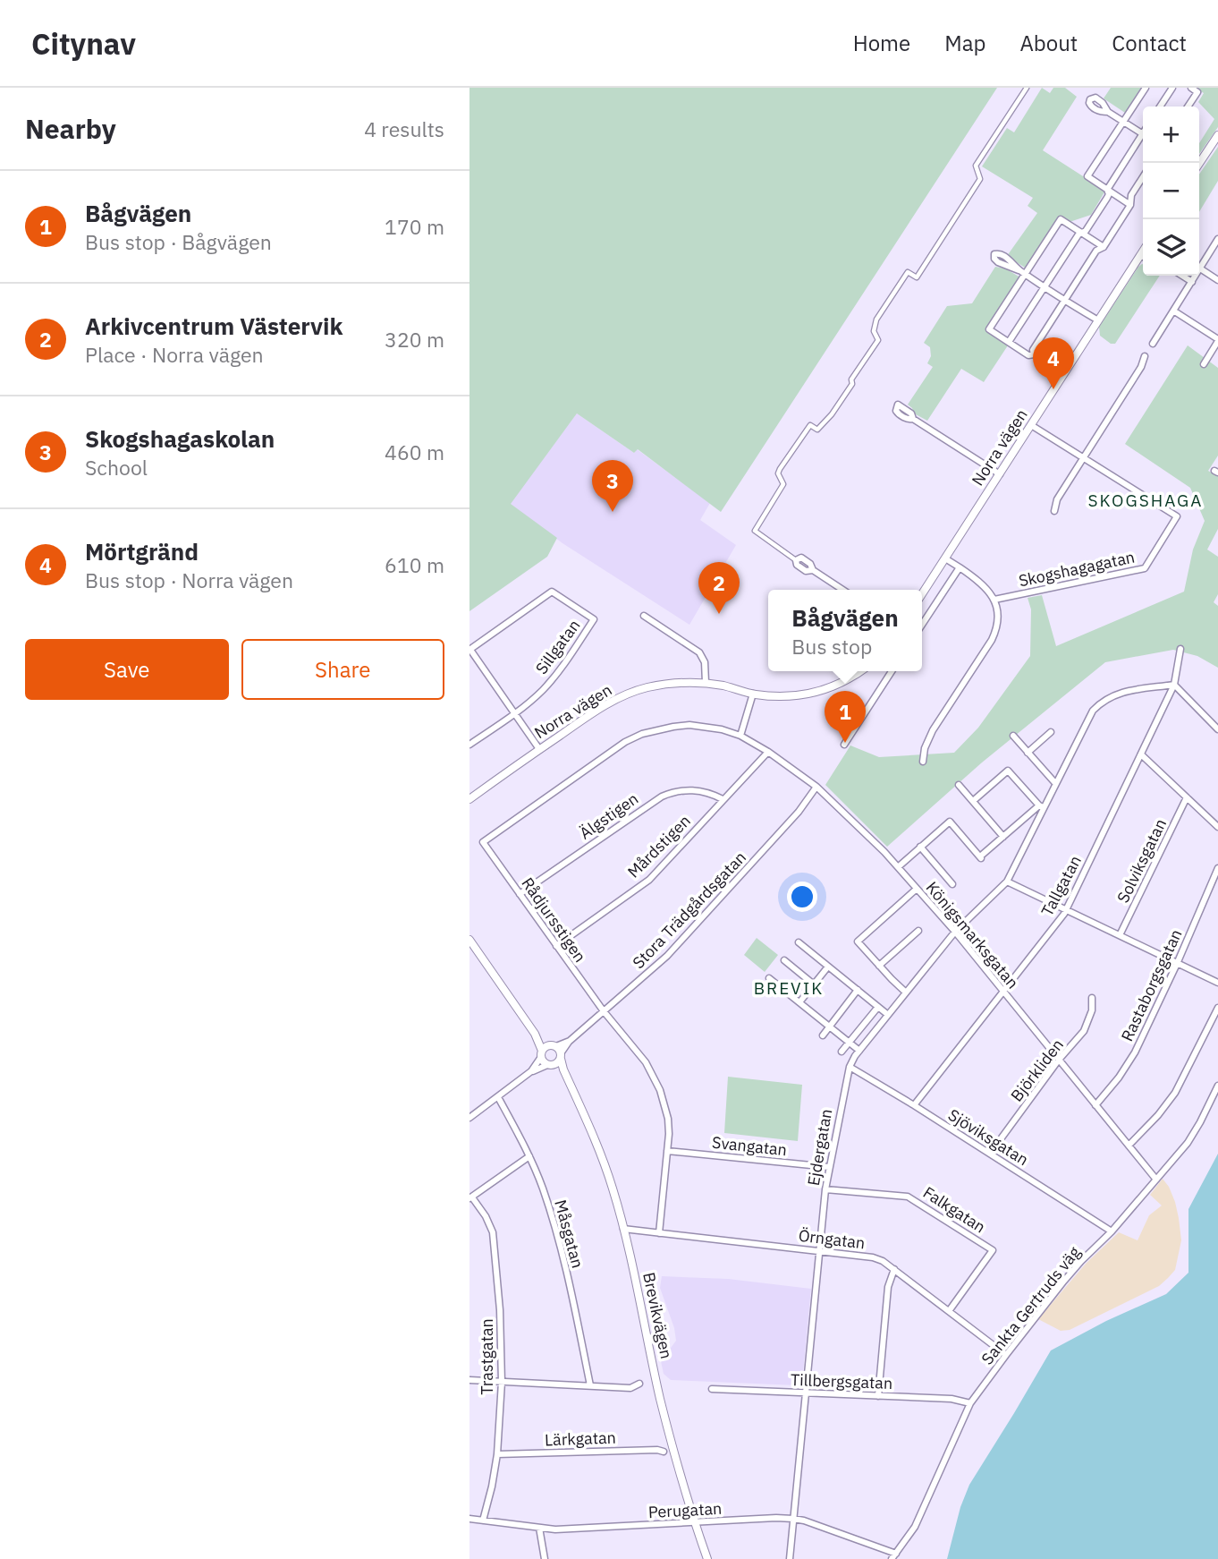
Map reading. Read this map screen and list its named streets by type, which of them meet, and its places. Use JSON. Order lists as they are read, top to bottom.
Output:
{
  "streets": {
    "street": [
      "Norra vägen",
      "Skogshagagatan",
      "Sillgatan",
      "Älgstigen",
      "Mårdstigen",
      "Solviksgatan",
      "Tallgatan",
      "Stora Trädgårdsgatan",
      "Rådjursstigen",
      "Königsmarksgatan",
      "Rastaborgsgatan",
      "Björkliden",
      "Sjöviksgatan",
      "Svangatan",
      "Ejdergatan",
      "Falkgatan",
      "Måsgatan",
      "Örngatan",
      "Sankta Gertruds väg",
      "Brevikvägen",
      "Trastgatan",
      "Tillbergsgatan",
      "Lärkgatan",
      "Perugatan"
    ]
  },
  "crossings": [
    ["Norra vägen", "Skogshagagatan"],
    ["Älgstigen", "Mårdstigen"],
    ["Älgstigen", "Rådjursstigen"],
    ["Mårdstigen", "Rådjursstigen"],
    ["Mårdstigen", "Königsmarksgatan"],
    ["Tallgatan", "Königsmarksgatan"],
    ["Tallgatan", "Sjöviksgatan"],
    ["Tallgatan", "Ejdergatan"],
    ["Stora Trädgårdsgatan", "Rådjursstigen"],
    ["Stora Trädgårdsgatan", "Königsmarksgatan"],
    ["Stora Trädgårdsgatan", "Brevikvägen"],
    ["Rådjursstigen", "Königsmarksgatan"],
    ["Rådjursstigen", "Svangatan"],
    ["Rådjursstigen", "Örngatan"],
    ["Königsmarksgatan", "Rastaborgsgatan"],
    ["Königsmarksgatan", "Björkliden"],
    ["Königsmarksgatan", "Ejdergatan"],
    ["Königsmarksgatan", "Sankta Gertruds väg"],
    ["Björkliden", "Sjöviksgatan"],
    ["Sjöviksgatan", "Ejdergatan"],
    ["Sjöviksgatan", "Sankta Gertruds väg"],
    ["Svangatan", "Ejdergatan"],
    ["Ejdergatan", "Falkgatan"],
    ["Ejdergatan", "Örngatan"],
    ["Ejdergatan", "Tillbergsgatan"],
    ["Ejdergatan", "Perugatan"],
    ["Falkgatan", "Örngatan"],
    ["Örngatan", "Sankta Gertruds väg"],
    ["Örngatan", "Brevikvägen"],
    ["Sankta Gertruds väg", "Tillbergsgatan"],
    ["Sankta Gertruds väg", "Perugatan"],
    ["Brevikvägen", "Perugatan"],
    ["Trastgatan", "Lärkgatan"],
    ["Trastgatan", "Perugatan"]
  ],
  "districts": ["SKOGSHAGA", "BREVIK"],
  "page": {
    "header": "Citynav",
    "nav": [
      "Home",
      "Map",
      "About",
      "Contact"
    ],
    "heading": ["Nearby", "4 results"],
    "map_buttons": ["+", "−"],
    "list": [
      {
        "mark": "1",
        "name": "Bågvägen",
        "note": "Bus stop · Bågvägen",
        "value": "170 m"
      },
      {
        "mark": "2",
        "name": "Arkivcentrum Västervik",
        "note": "Place · Norra vägen",
        "value": "320 m"
      },
      {
        "mark": "3",
        "name": "Skogshagaskolan",
        "note": "School",
        "value": "460 m"
      },
      {
        "mark": "4",
        "name": "Mörtgränd",
        "note": "Bus stop · Norra vägen",
        "value": "610 m"
      }
    ],
    "pins": [
      "4",
      "3",
      "2",
      "1"
    ],
    "popup": ["Bågvägen", "Bus stop"],
    "buttons": ["Save", "Share"]
  }
}
